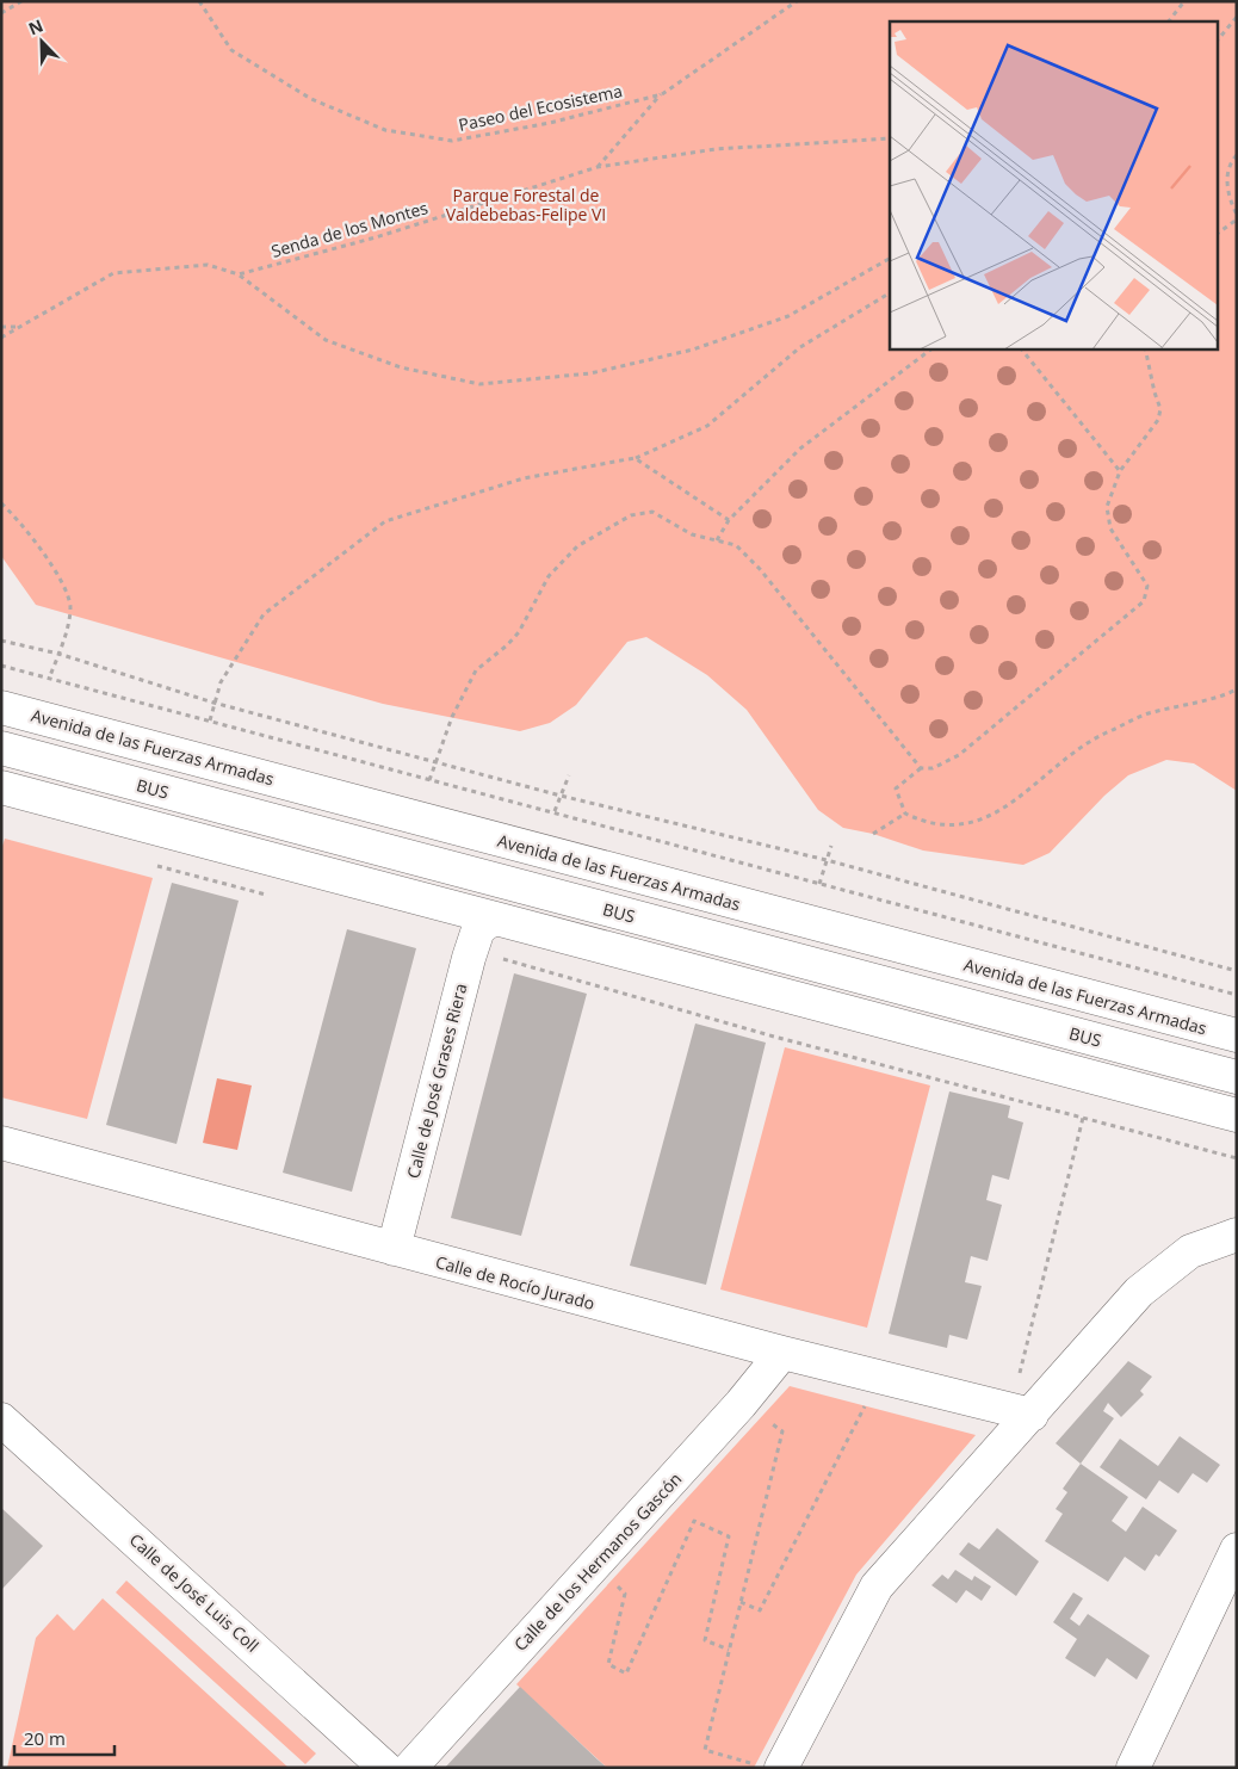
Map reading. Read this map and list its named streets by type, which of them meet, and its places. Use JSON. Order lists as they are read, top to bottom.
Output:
{
  "streets": {
    "street": [
      "Avenida de las Fuerzas Armadas",
      "BUS",
      "Calle de José Grases Riera",
      "Calle de Rocío Jurado",
      "Calle de los Hermanos Gascón",
      "Calle de José Luis Coll"
    ],
    "path": ["Paseo del Ecosistema", "Senda de los Montes"]
  },
  "crossings": [
    ["Calle de José Grases Riera", "Calle de Rocío Jurado"],
    ["Calle de Rocío Jurado", "Calle de los Hermanos Gascón"]
  ],
  "parks": ["Parque Forestal de Valdebebas-Felipe VI"],
  "scale_bar": "20 m",
  "north": "top left"
}
